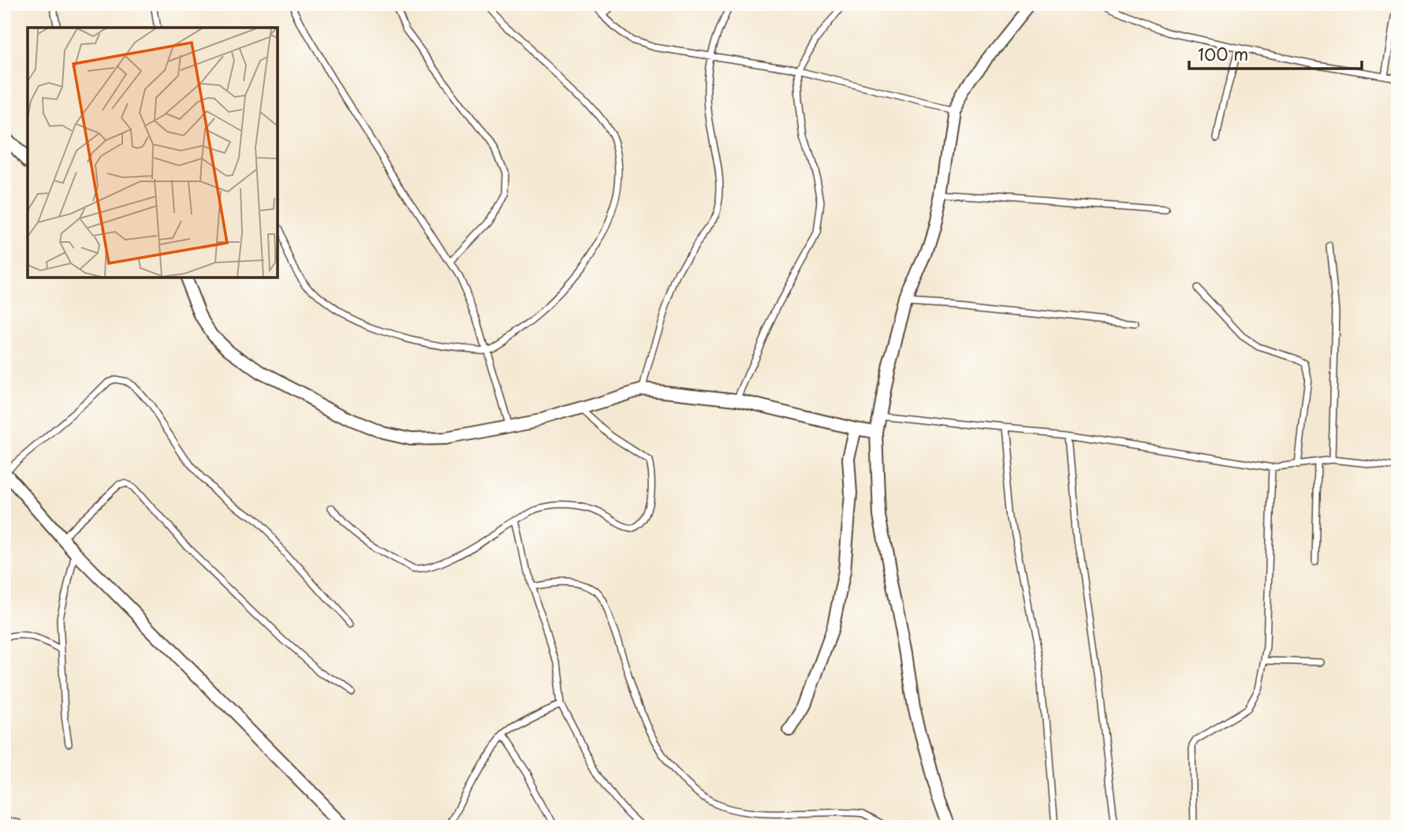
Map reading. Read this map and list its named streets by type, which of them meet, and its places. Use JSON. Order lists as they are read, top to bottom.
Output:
{
  "scale_bar": "100 m"
}
